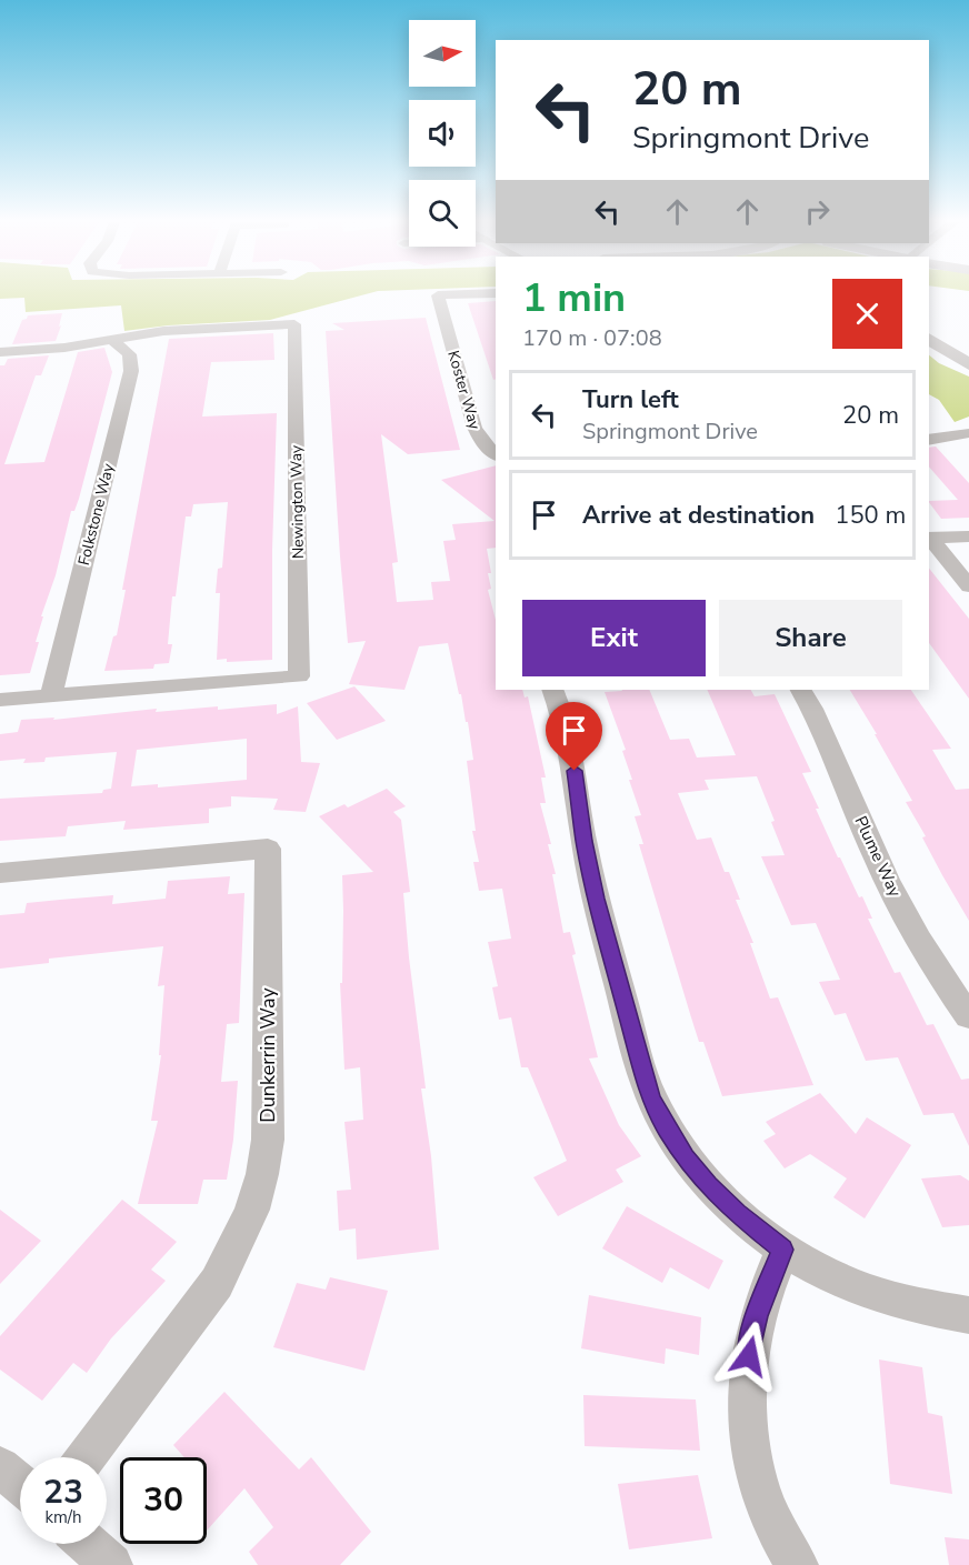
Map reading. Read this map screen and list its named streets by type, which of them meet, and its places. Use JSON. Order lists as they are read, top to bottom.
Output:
{
  "streets": {
    "street": [
      "Koster Way",
      "Newington Way",
      "Folkstone Way",
      "Plume Way",
      "Dunkerrin Way"
    ]
  },
  "crossings": [
    ["Newington Way", "Folkstone Way"]
  ],
  "north": "right",
  "page": {
    "turn": ["20 m", "Springmont Drive"],
    "heading": ["1 min", "170 m · 07:08"],
    "list": [
      {
        "name": "Turn left",
        "note": "Springmont Drive",
        "value": "20 m"
      },
      {
        "name": "Arrive at destination",
        "value": "150 m"
      }
    ],
    "buttons": ["Exit", "Share"],
    "speed": "23 km/h",
    "limit": "30"
  }
}
